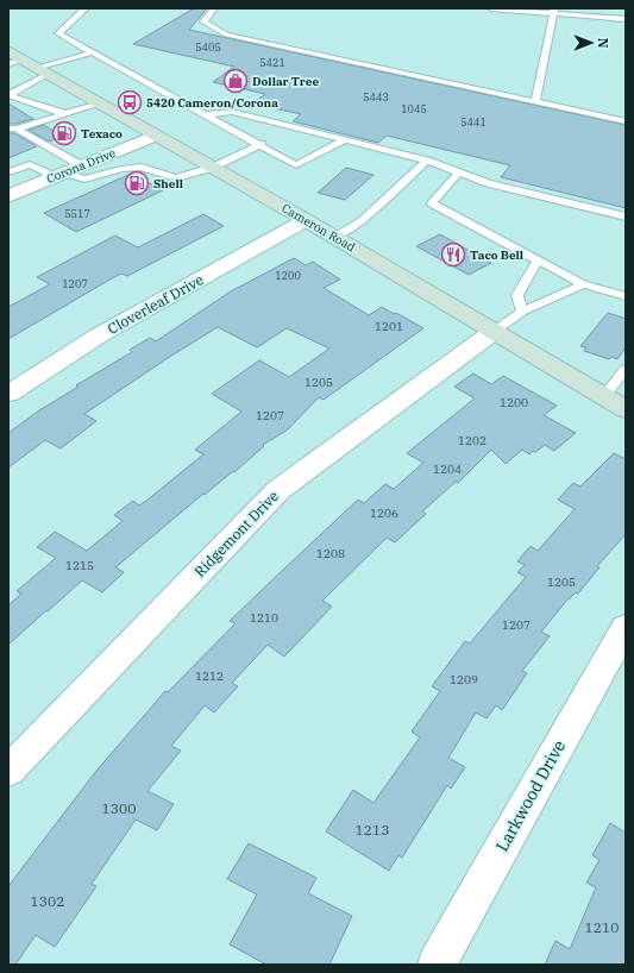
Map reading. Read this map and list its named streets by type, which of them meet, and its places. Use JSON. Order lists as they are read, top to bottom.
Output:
{
  "streets": {
    "main road": ["Cameron Road"],
    "street": [
      "Corona Drive",
      "Cloverleaf Drive",
      "Ridgemont Drive",
      "Larkwood Drive"
    ]
  },
  "crossings": [
    ["Corona Drive", "Cameron Road"],
    ["Cameron Road", "Cloverleaf Drive"],
    ["Cameron Road", "Ridgemont Drive"]
  ],
  "places": {
    "shop": ["Dollar Tree"],
    "bus stop": ["5420 Cameron/Corona"],
    "fuel station": ["Texaco", "Shell"],
    "restaurant": ["Taco Bell"]
  },
  "house_numbers": [
    "5405",
    "5421",
    "5443",
    "1045",
    "5441",
    "5517",
    "1200",
    "1207",
    "1201",
    "1205",
    "1200",
    "1207",
    "1202",
    "1204",
    "1206",
    "1208",
    "1215",
    "1205",
    "1210",
    "1207",
    "1212",
    "1209",
    "1300",
    "1213",
    "1302",
    "1210"
  ],
  "north": "right"
}
